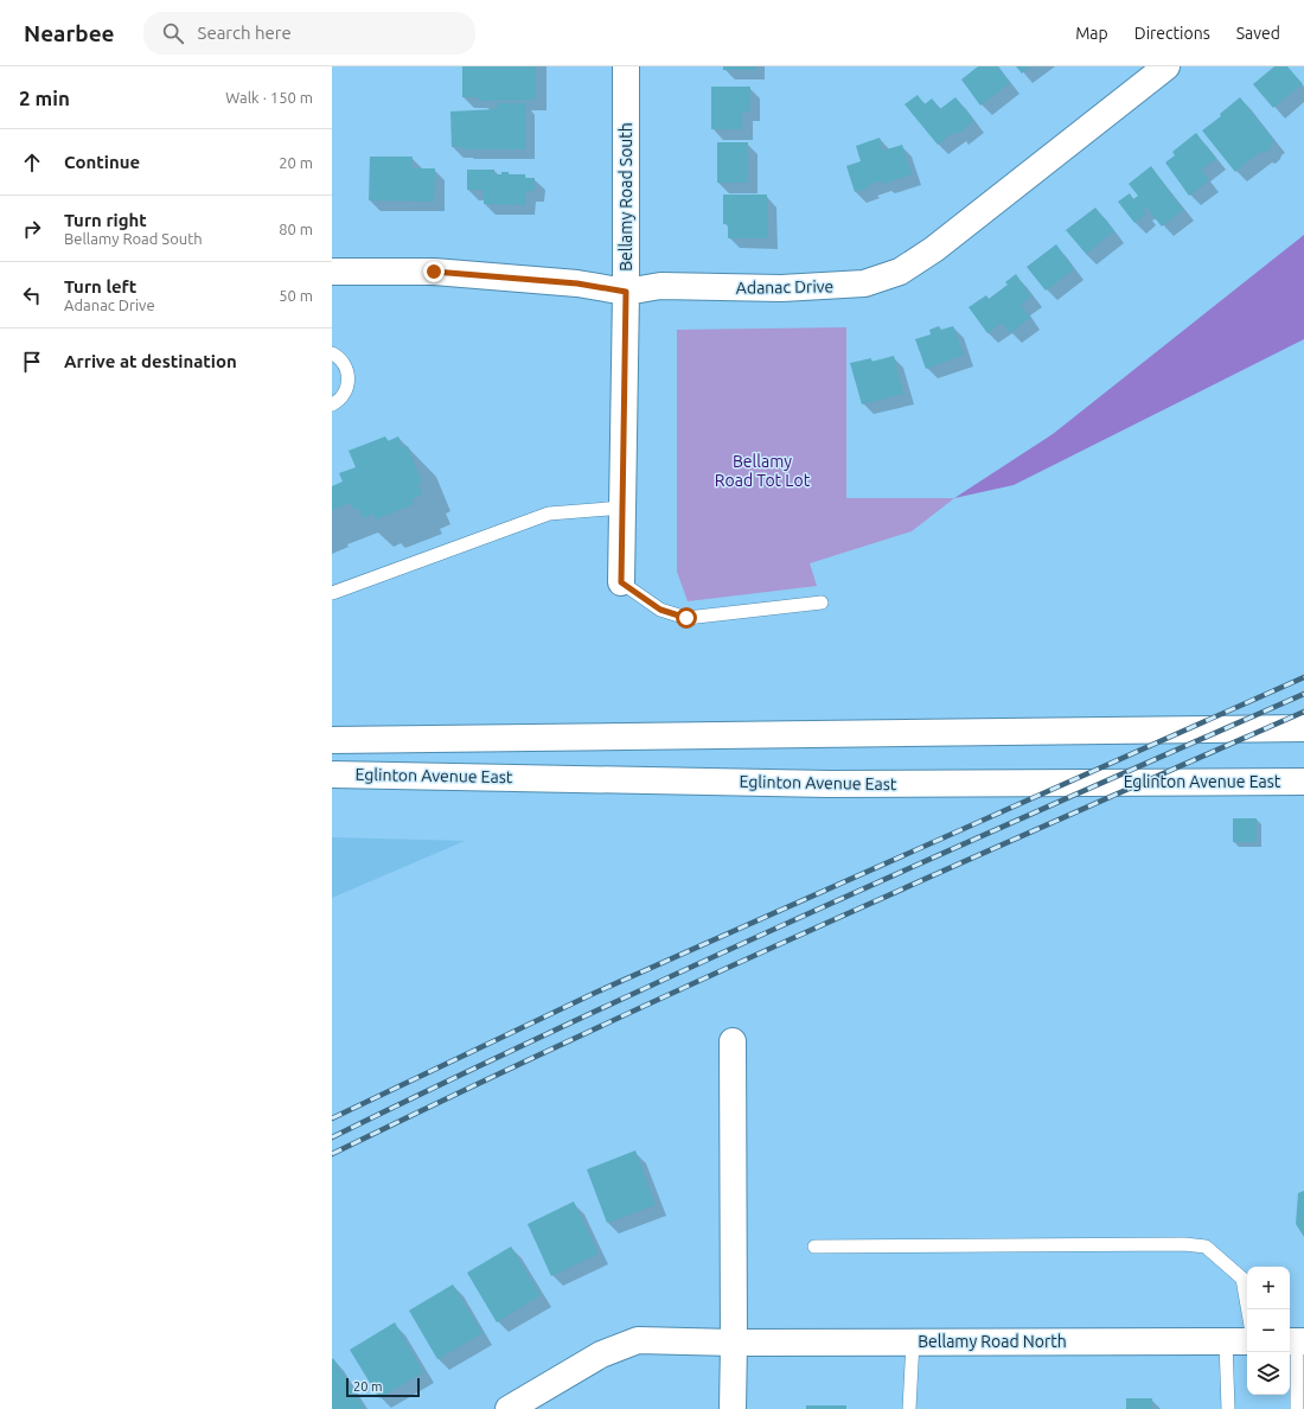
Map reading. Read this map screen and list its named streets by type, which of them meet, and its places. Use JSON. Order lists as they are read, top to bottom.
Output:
{
  "streets": {
    "street": [
      "Bellamy Road South",
      "Adanac Drive",
      "Eglinton Avenue East",
      "Bellamy Road North"
    ]
  },
  "crossings": [
    ["Bellamy Road South", "Adanac Drive"]
  ],
  "parks": ["Bellamy Road Tot Lot"],
  "scale_bar": "20 m",
  "page": {
    "header": "Nearbee",
    "search": "Search here",
    "nav": ["Map", "Directions", "Saved"],
    "heading": ["2 min", "Walk · 150 m"],
    "list": [
      ["Continue", "20 m"],
      ["Turn right", "Bellamy Road South", "80 m"],
      ["Turn left", "Adanac Drive", "50 m"],
      "Arrive at destination"
    ],
    "map_buttons": ["+", "−"],
    "scale": "20 m"
  }
}
